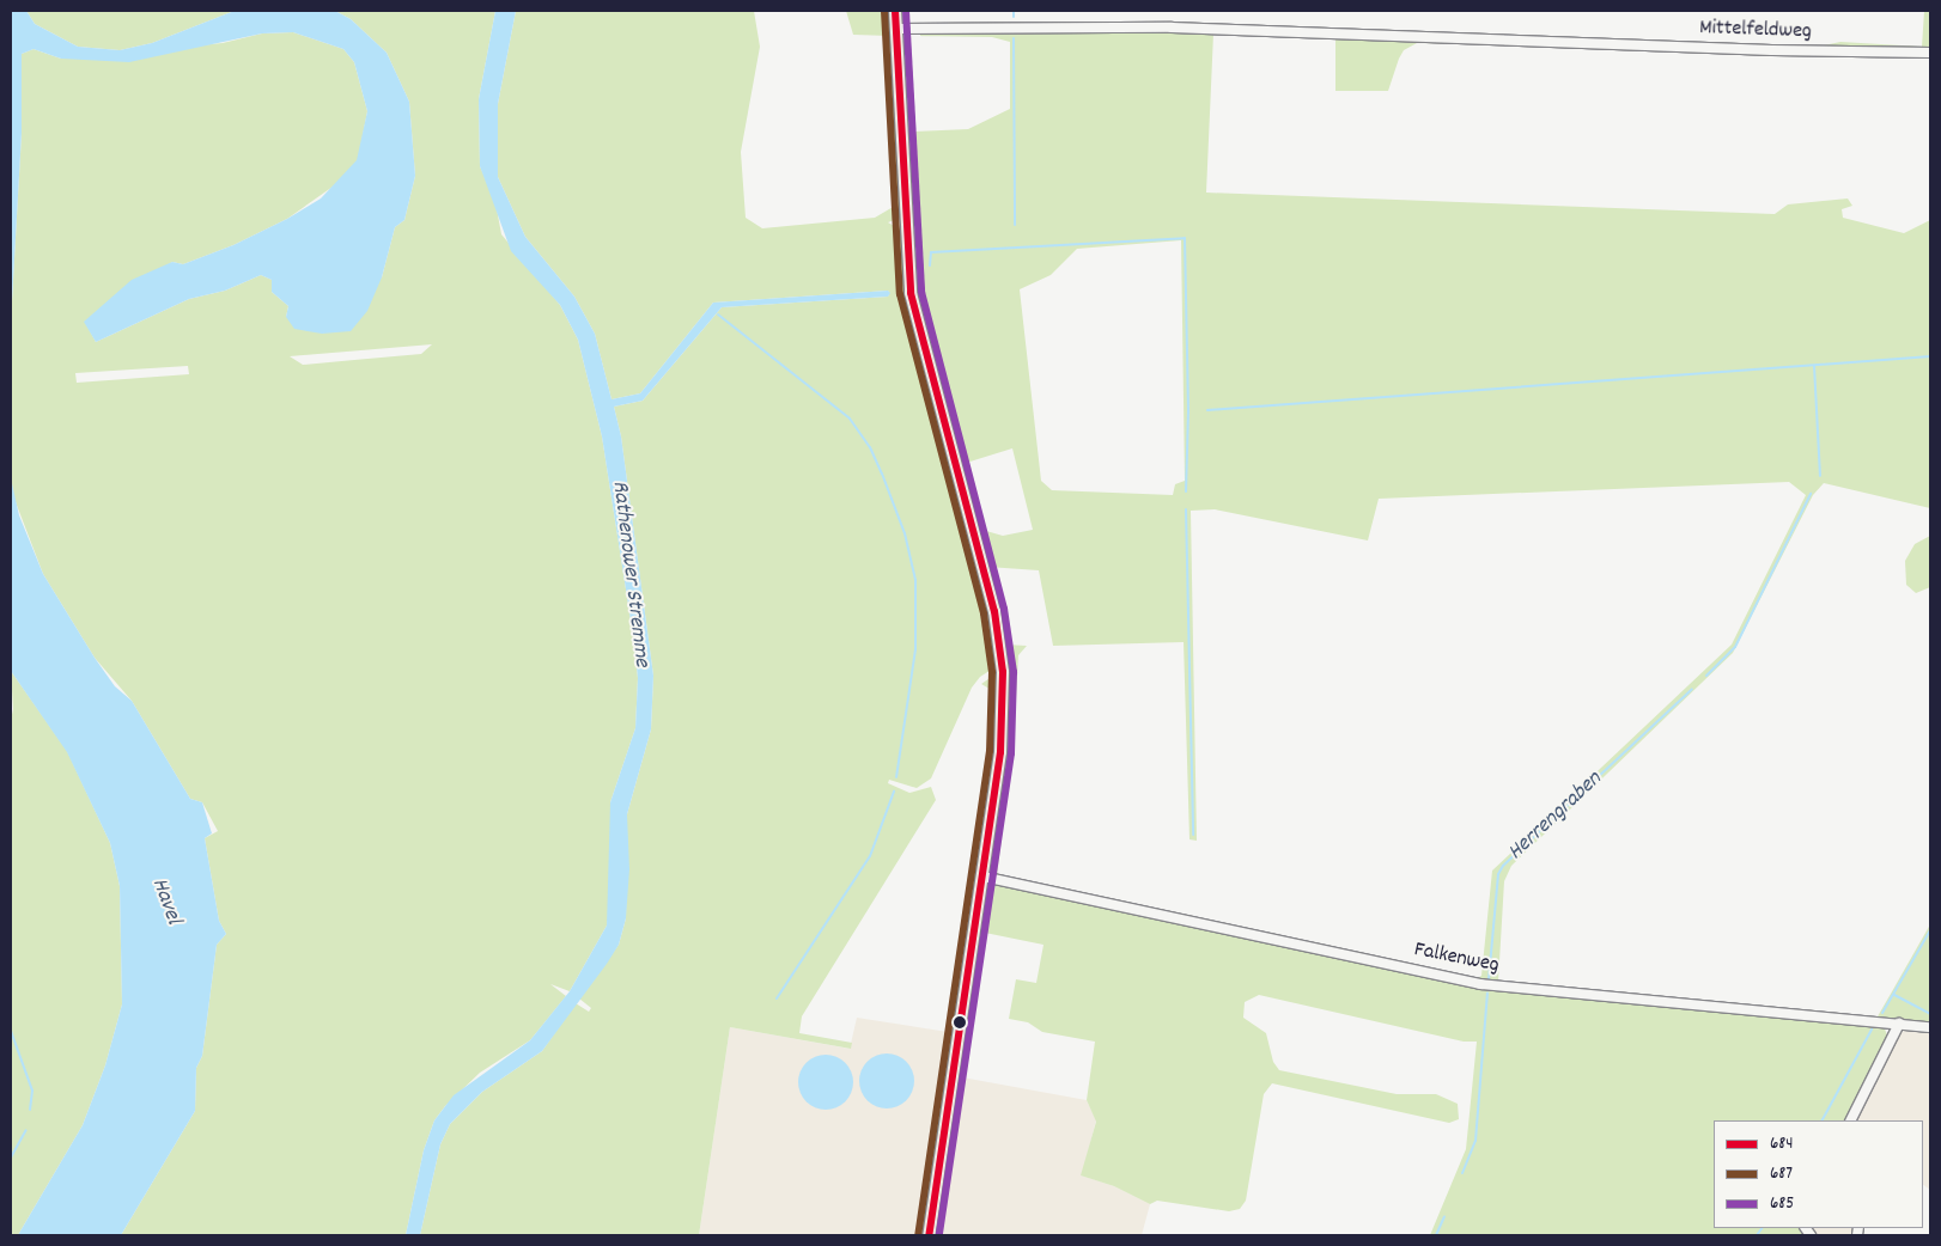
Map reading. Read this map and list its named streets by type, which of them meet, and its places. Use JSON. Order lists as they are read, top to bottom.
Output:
{
  "streets": {
    "street": ["Mittelfeldweg", "Falkenweg"]
  },
  "water": ["Rathenower Stremme", "Herrengraben", "Havel"],
  "lines": ["transit line 684", "transit line 687", "transit line 685"],
  "legend": ["684", "687", "685"]
}
